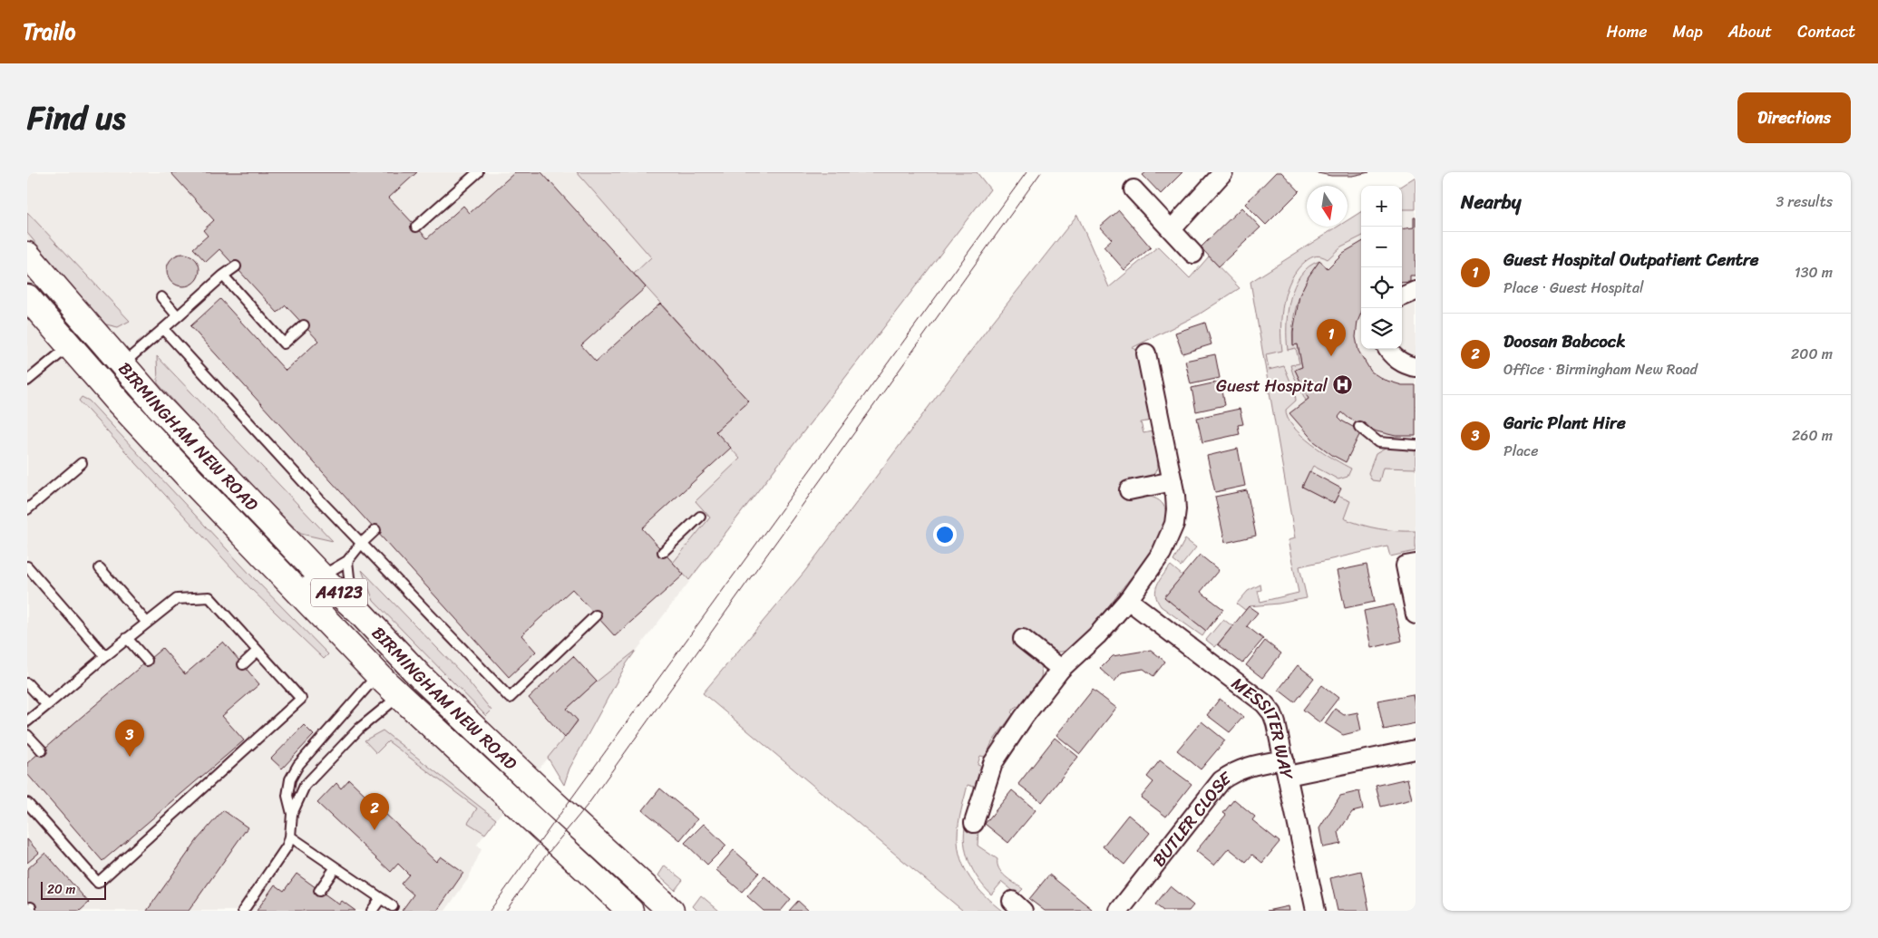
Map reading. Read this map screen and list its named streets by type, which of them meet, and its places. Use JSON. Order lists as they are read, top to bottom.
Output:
{
  "streets": {
    "highway": ["BIRMINGHAM NEW ROAD", "A4123"],
    "street": ["MESSITER WAY", "BUTLER CLOSE"]
  },
  "crossings": [
    ["MESSITER WAY", "BUTLER CLOSE"]
  ],
  "places": {
    "hospital": ["Guest Hospital"]
  },
  "scale_bar": "20 m",
  "north": "bottom",
  "page": {
    "header": "Trailo",
    "nav": [
      "Home",
      "Map",
      "About",
      "Contact"
    ],
    "title": "Find us",
    "buttons": "Directions",
    "heading": ["Nearby", "3 results"],
    "map_buttons": ["+", "−"],
    "list": [
      {
        "mark": "1",
        "name": "Guest Hospital Outpatient Centre",
        "note": "Place · Guest Hospital",
        "value": "130 m"
      },
      {
        "mark": "2",
        "name": "Doosan Babcock",
        "note": "Office · Birmingham New Road",
        "value": "200 m"
      },
      {
        "mark": "3",
        "name": "Garic Plant Hire",
        "note": "Place",
        "value": "260 m"
      }
    ],
    "pins": ["1", "3", "2"],
    "scale": "20 m"
  }
}
